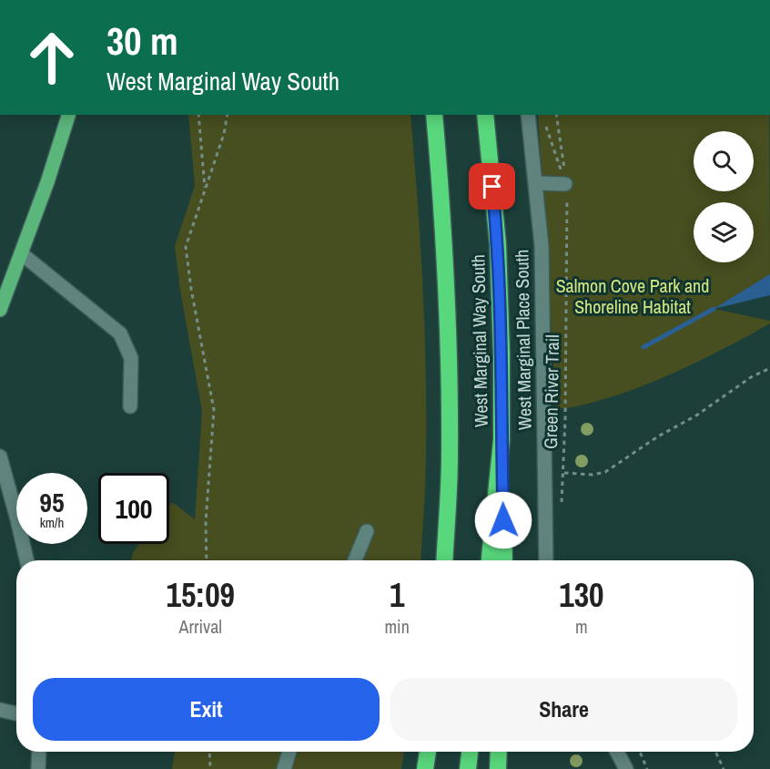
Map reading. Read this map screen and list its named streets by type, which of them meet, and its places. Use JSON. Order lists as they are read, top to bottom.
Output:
{
  "streets": {
    "highway": ["West Marginal Way South"],
    "street": ["West Marginal Place South"],
    "path": ["Green River Trail"]
  },
  "parks": ["Salmon Cove Park and Shoreline Habitat"],
  "page": {
    "turn": ["30 m", "West Marginal Way South"],
    "speed": "95 km/h",
    "limit": "100",
    "eta": [
      "15:09",
      "Arrival",
      "1",
      "min",
      "130",
      "m"
    ],
    "buttons": ["Exit", "Share"]
  }
}
